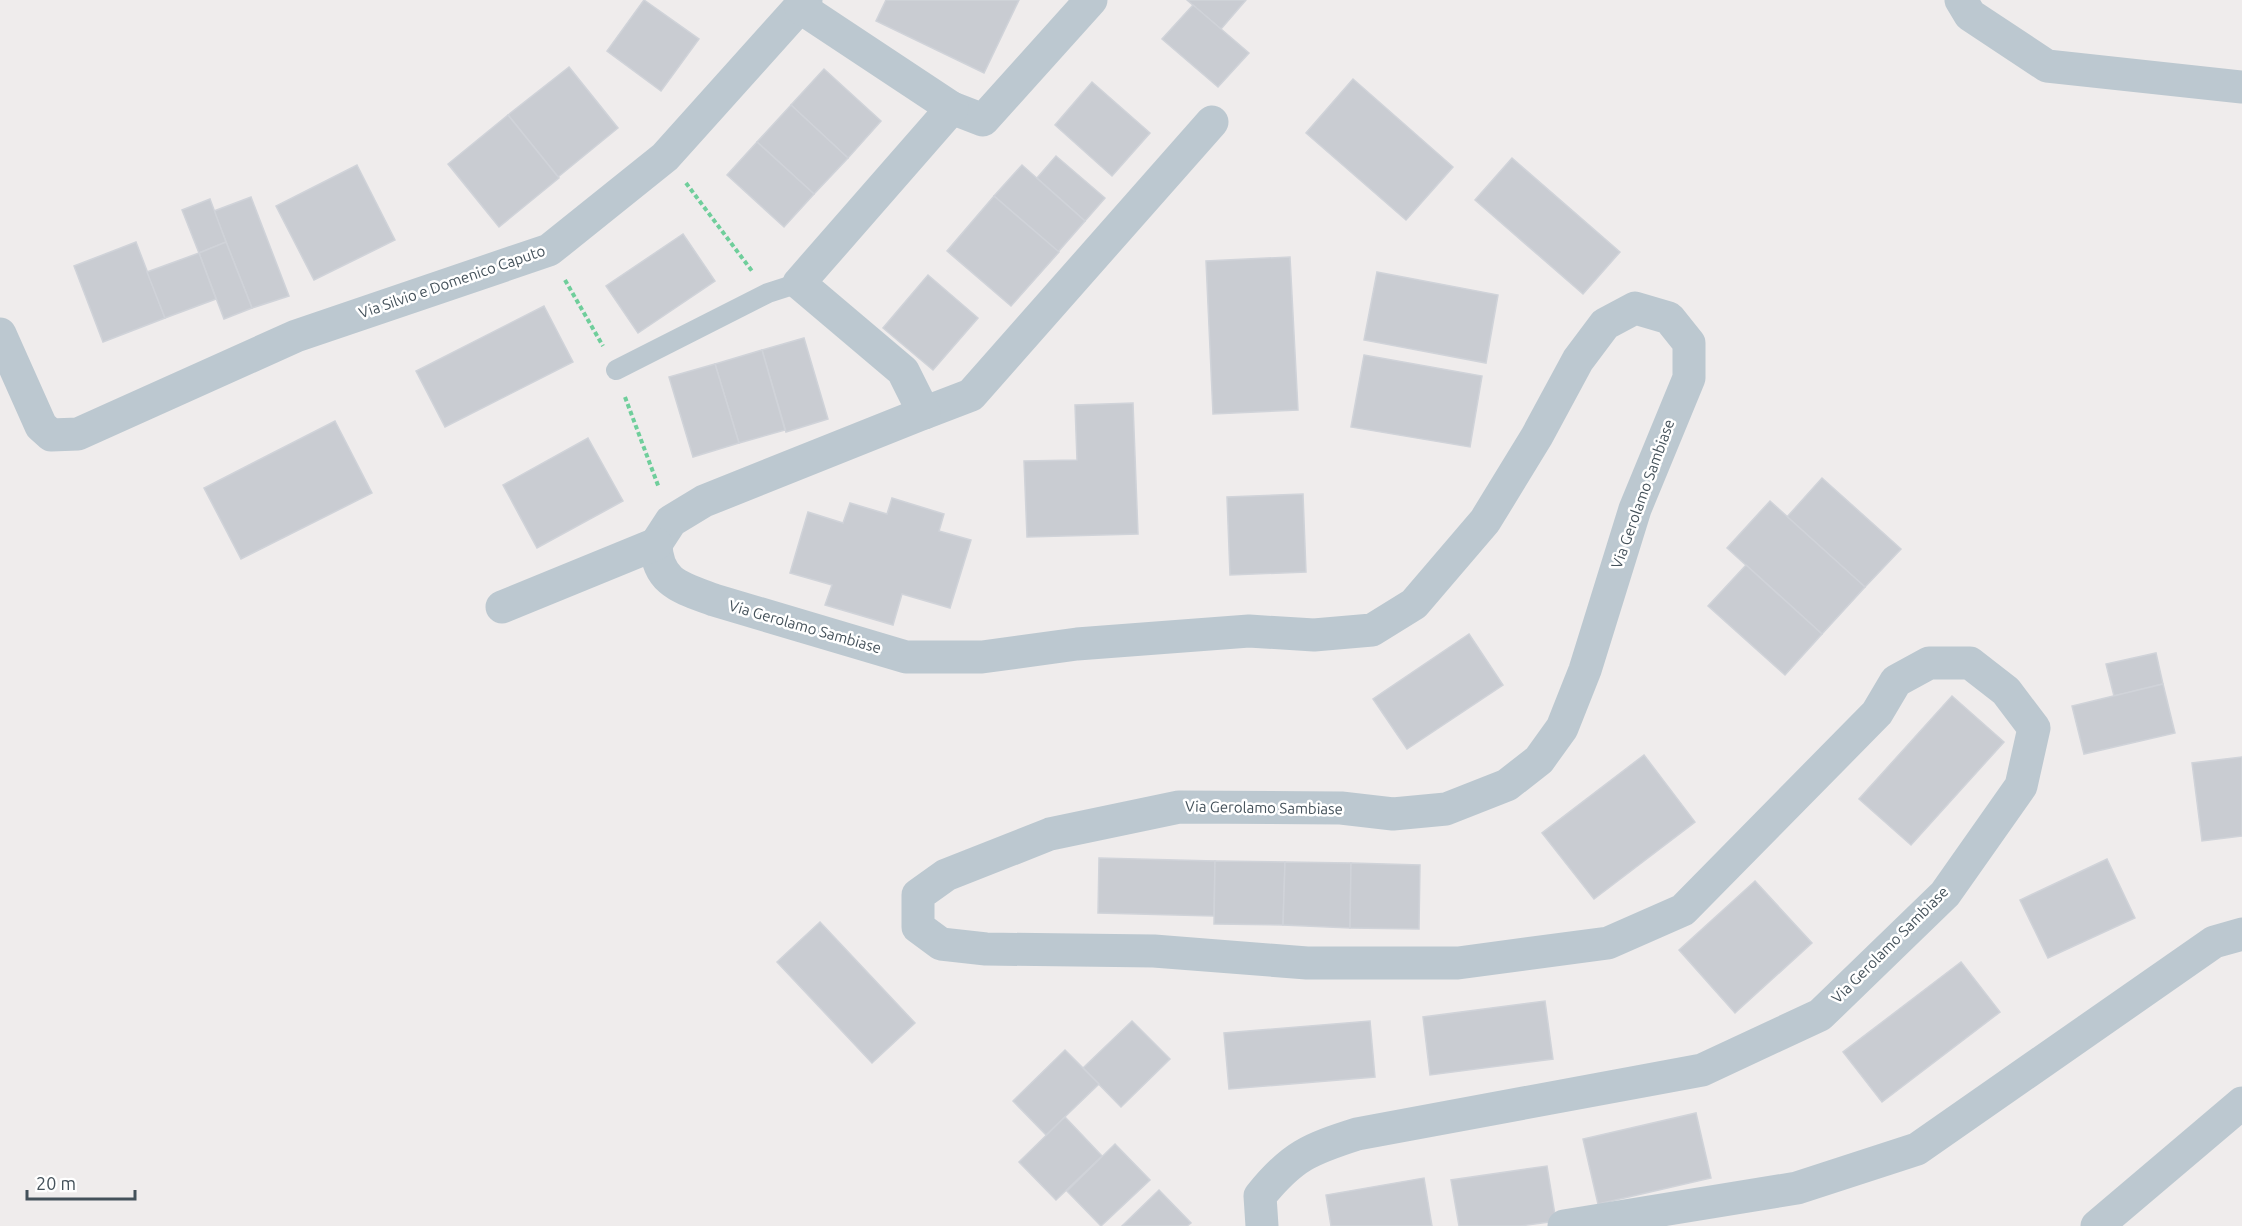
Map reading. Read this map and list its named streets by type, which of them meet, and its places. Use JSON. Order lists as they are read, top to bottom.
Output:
{
  "streets": {
    "street": ["Via Silvio e Domenico Caputo", "Via Gerolamo Sambiase"]
  },
  "scale_bar": "20 m"
}
